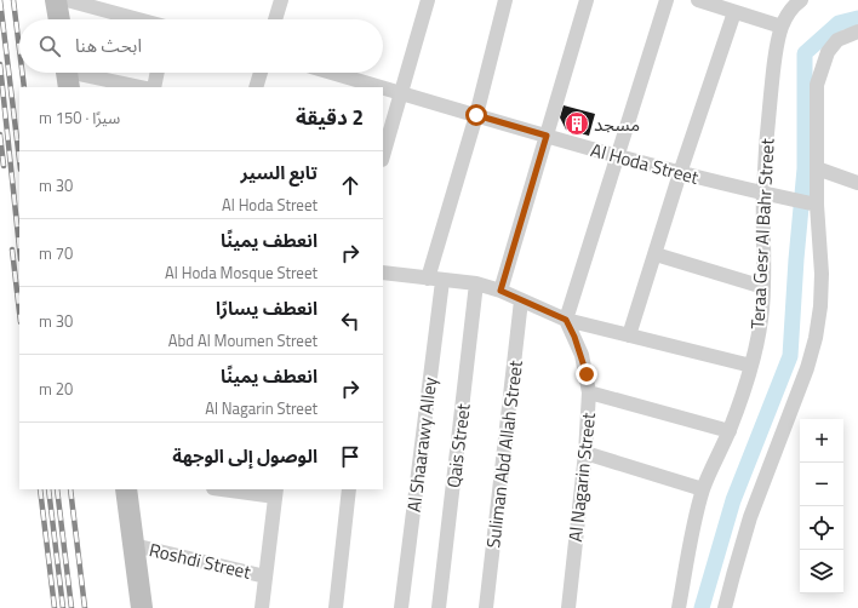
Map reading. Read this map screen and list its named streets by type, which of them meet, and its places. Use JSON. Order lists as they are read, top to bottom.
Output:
{
  "streets": {
    "street": [
      "Al Hoda Street",
      "Teraa Gesr Al Bahr Street",
      "Al Shaarawy Alley",
      "Qais Street",
      "Suliman Abd Allah Street",
      "Al Nagarin Street",
      "Roshdi Street"
    ]
  },
  "crossings": [
    ["Al Hoda Street", "Teraa Gesr Al Bahr Street"],
    ["Al Hoda Street", "Al Shaarawy Alley"]
  ],
  "places": {
    "building": ["مسجد"]
  },
  "page": {
    "search": "ابحث هنا",
    "heading": ["2 دقيقة", "سيرًا · 150 m"],
    "list": [
      ["تابع السير", "Al Hoda Street", "30 m"],
      ["انعطف يمينًا", "Al Hoda Mosque Street", "70 m"],
      ["انعطف يسارًا", "Abd Al Moumen Street", "30 m"],
      ["انعطف يمينًا", "Al Nagarin Street", "20 m"],
      "الوصول إلى الوجهة"
    ],
    "map_buttons": ["+", "−"]
  }
}
